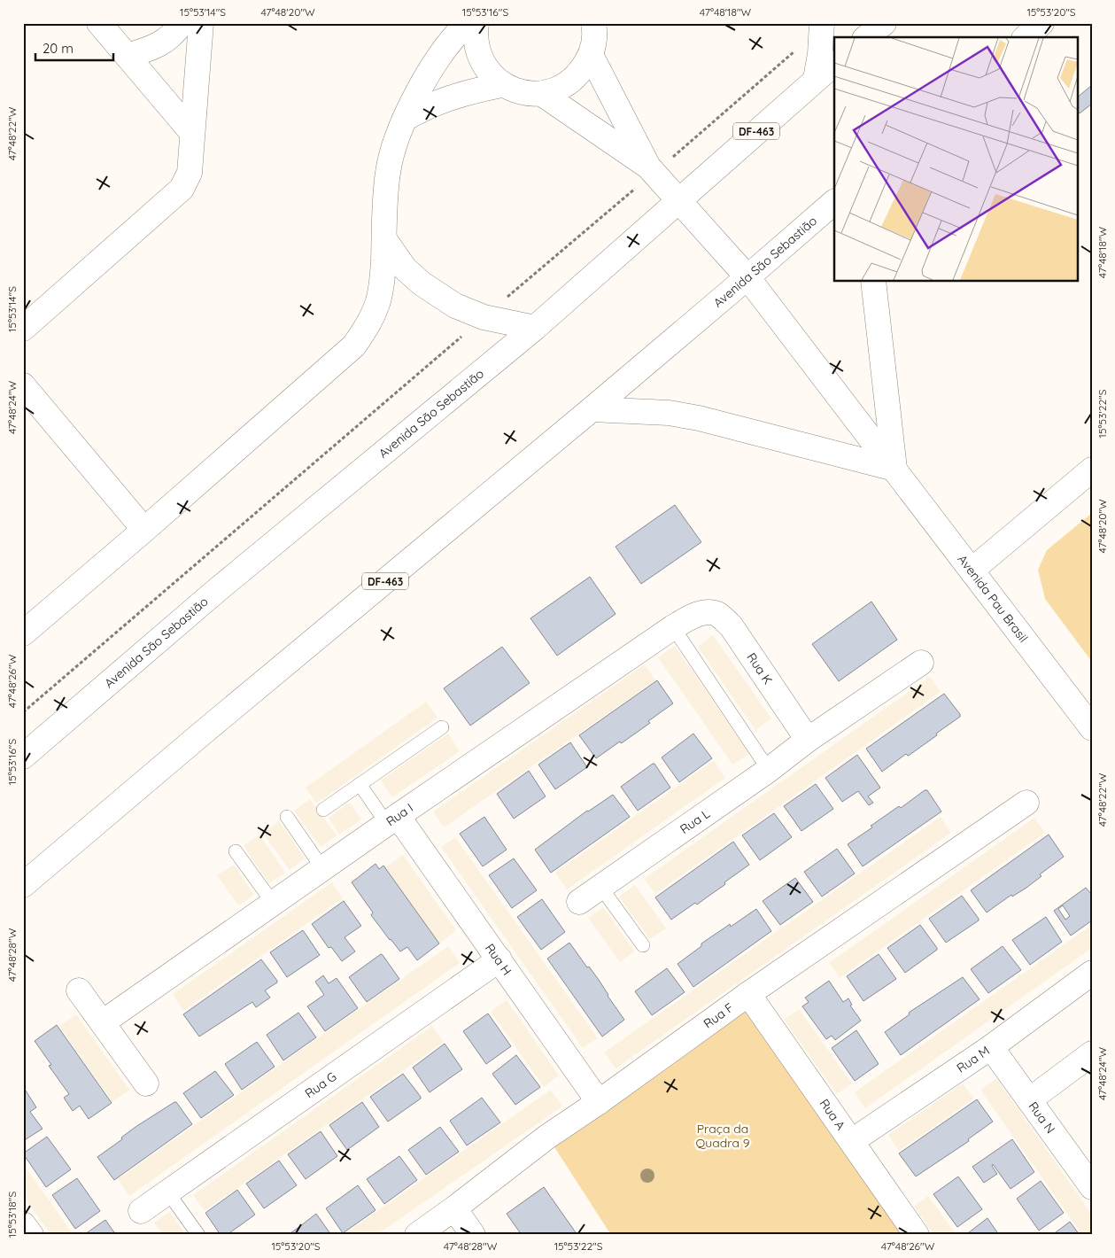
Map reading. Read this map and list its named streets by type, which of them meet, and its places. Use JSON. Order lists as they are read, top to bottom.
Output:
{
  "streets": {
    "street": [
      "DF-463",
      "Avenida São Sebastião",
      "Avenida Pau Brasil",
      "Rua K",
      "Rua I",
      "Rua L",
      "Rua H",
      "Rua F",
      "Rua M",
      "Rua G",
      "Rua A",
      "Rua N"
    ]
  },
  "crossings": [
    ["Avenida São Sebastião", "Avenida Pau Brasil"],
    ["Rua K", "Rua I"],
    ["Rua K", "Rua L"],
    ["Rua I", "Rua H"],
    ["Rua H", "Rua F"],
    ["Rua H", "Rua G"],
    ["Rua F", "Rua A"],
    ["Rua M", "Rua A"],
    ["Rua M", "Rua N"]
  ],
  "parks": ["Praça da Quadra 9"],
  "scale_bar": "20 m",
  "coordinates": [
    "15°53'14\"S",
    "47°48'20\"W",
    "15°53'16\"S",
    "47°48'18\"W",
    "15°53'20\"S",
    "47°48'22\"W",
    "47°48'24\"W",
    "15°53'22\"S",
    "47°48'26\"W",
    "47°48'28\"W",
    "15°53'18\"S"
  ]
}
